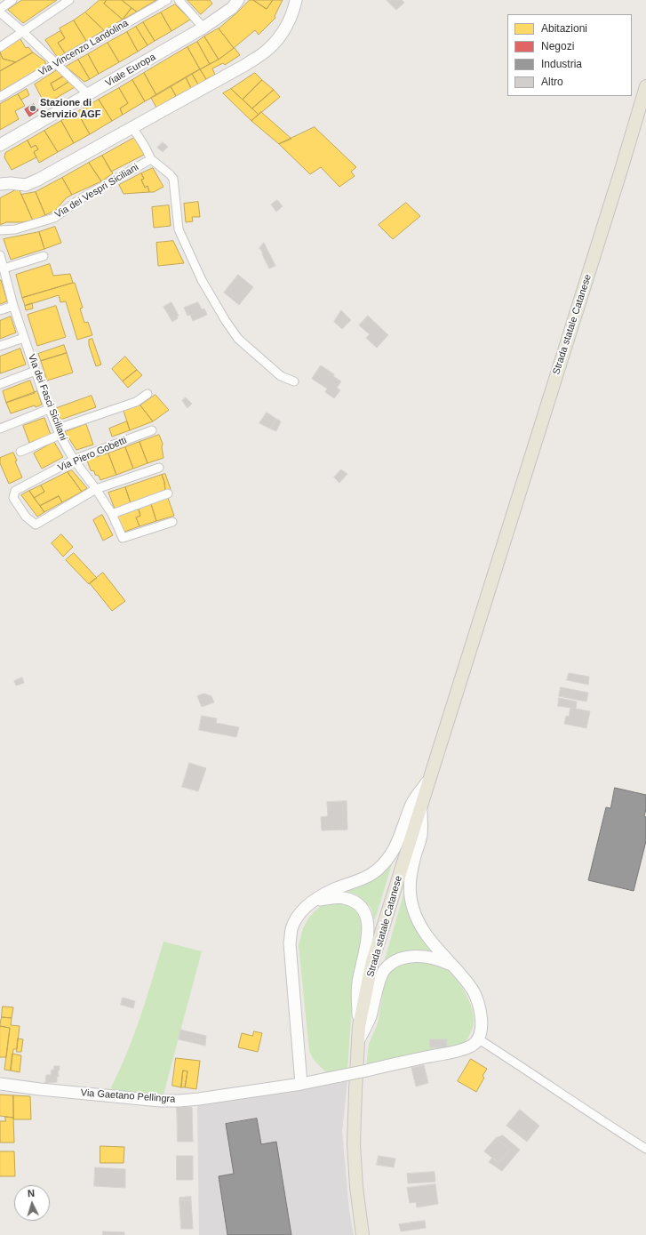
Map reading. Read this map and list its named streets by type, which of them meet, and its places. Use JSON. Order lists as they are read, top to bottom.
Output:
{
  "streets": {
    "main road": ["Strada statale Catanese"],
    "street": [
      "Via Vincenzo Landolina",
      "Viale Europa",
      "Via dei Vespri Siciliani",
      "Via dei Fasci Siciliani",
      "Via Piero Gobetti",
      "Via Gaetano Pellingra"
    ]
  },
  "crossings": [
    ["Via dei Fasci Siciliani", "Via Piero Gobetti"]
  ],
  "places": ["Stazione di Servizio AGF"],
  "legend": [
    "Abitazioni",
    "Negozi",
    "Industria",
    "Altro"
  ],
  "north": "top"
}
